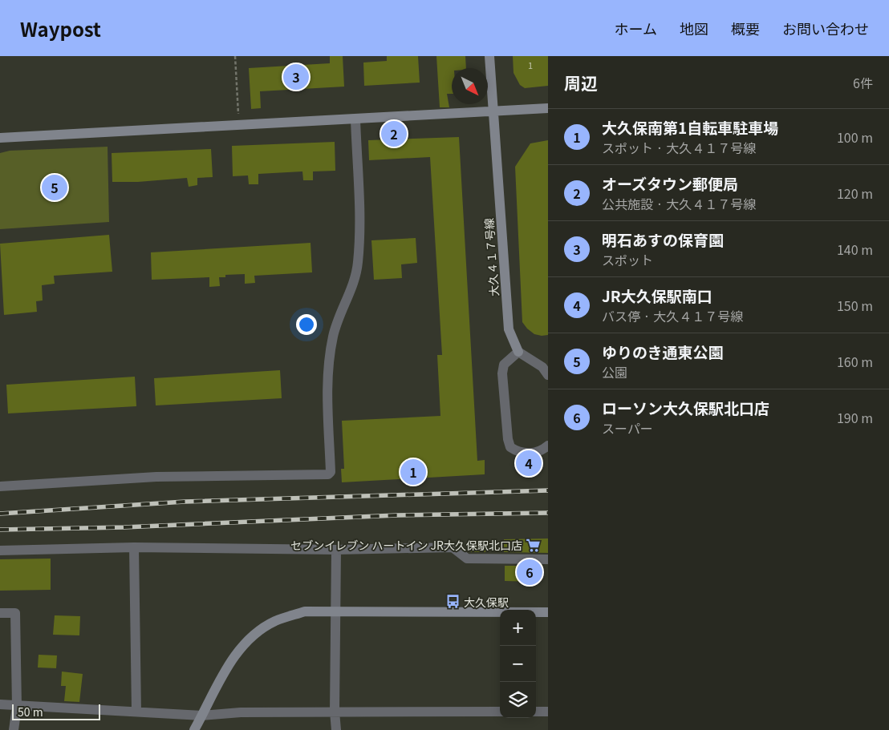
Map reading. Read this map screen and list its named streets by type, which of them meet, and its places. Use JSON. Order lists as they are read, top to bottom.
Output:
{
  "streets": {
    "street": ["大久４１７号線"]
  },
  "places": {
    "supermarket": ["セブンイレブン ハートイン JR大久保駅北口店"],
    "bus stop": ["大久保駅"]
  },
  "house_numbers": ["1"],
  "scale_bar": "50 m",
  "north": "bottom right",
  "page": {
    "header": "Waypost",
    "nav": [
      "ホーム",
      "地図",
      "概要",
      "お問い合わせ"
    ],
    "heading": ["周辺", "6件"],
    "pins": [
      "3",
      "2",
      "5",
      "4",
      "1",
      "6"
    ],
    "list": [
      {
        "mark": "1",
        "name": "大久保南第1自転車駐車場",
        "note": "スポット · 大久４１７号線",
        "value": "100 m"
      },
      {
        "mark": "2",
        "name": "オーズタウン郵便局",
        "note": "公共施設 · 大久４１７号線",
        "value": "120 m"
      },
      {
        "mark": "3",
        "name": "明石あすの保育園",
        "note": "スポット",
        "value": "140 m"
      },
      {
        "mark": "4",
        "name": "JR大久保駅南口",
        "note": "バス停 · 大久４１７号線",
        "value": "150 m"
      },
      {
        "mark": "5",
        "name": "ゆりのき通東公園",
        "note": "公園",
        "value": "160 m"
      },
      {
        "mark": "6",
        "name": "ローソン大久保駅北口店",
        "note": "スーパー",
        "value": "190 m"
      }
    ],
    "map_buttons": ["+", "−"],
    "scale": "50 m"
  }
}
